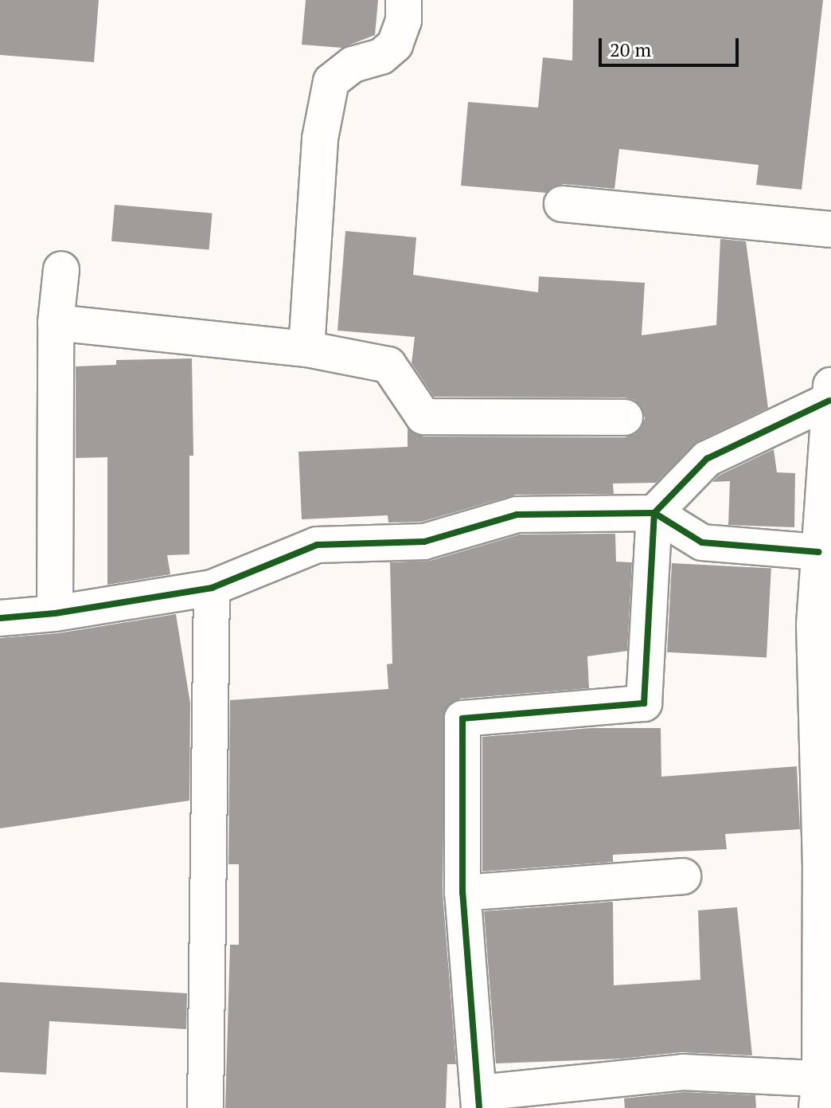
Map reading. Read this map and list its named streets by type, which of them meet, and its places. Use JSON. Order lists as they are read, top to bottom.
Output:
{
  "scale_bar": "20 m"
}
